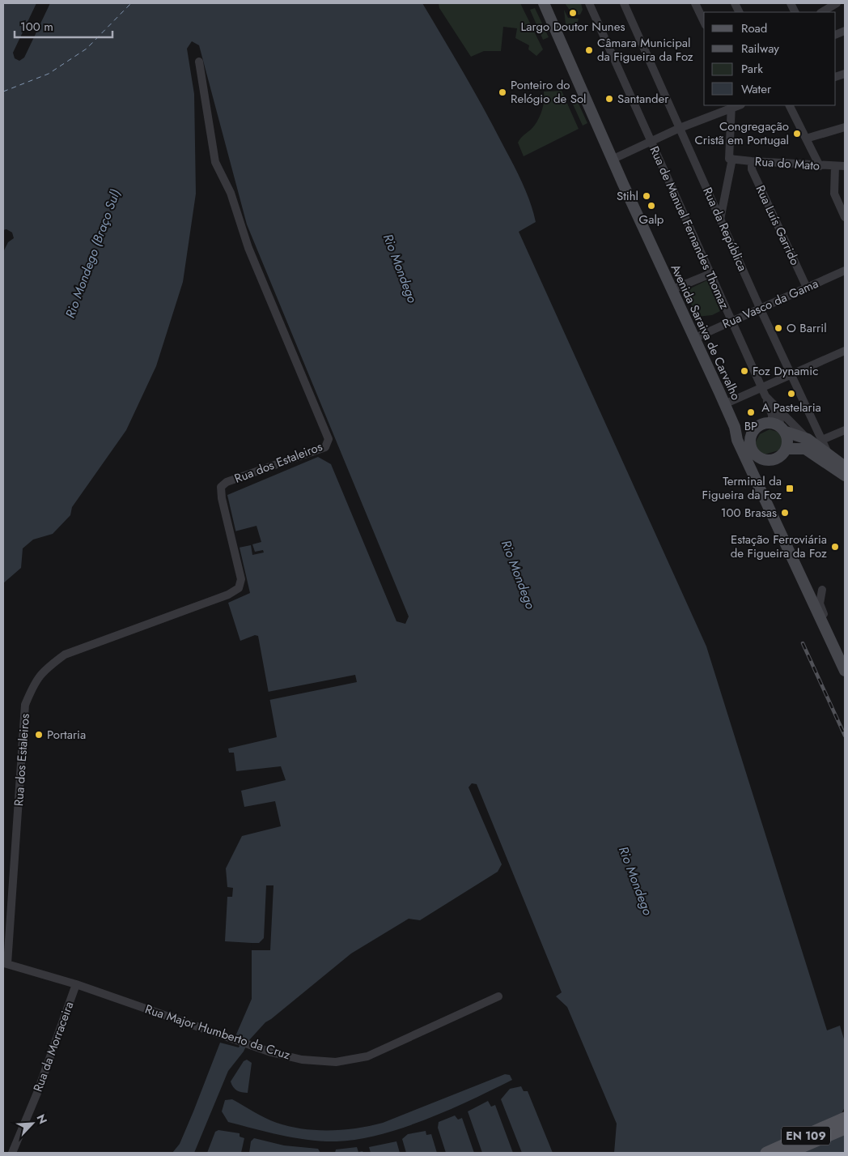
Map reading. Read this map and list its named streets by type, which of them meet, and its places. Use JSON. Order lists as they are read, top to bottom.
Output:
{
  "streets": {
    "main road": ["Avenida Saraiva de Carvalho", "EN 109"],
    "street": [
      "Rua do Mato",
      "Rua Luís Garrido",
      "Rua de Manuel Fernandes Thomaz",
      "Rua da República",
      "Rua Vasco da Gama",
      "Rua dos Estaleiros",
      "Rua Major Humberto da Cruz",
      "Rua da Morraceira"
    ]
  },
  "crossings": [
    ["Rua do Mato", "Rua Luís Garrido"],
    ["Rua Luís Garrido", "Rua Vasco da Gama"],
    ["Rua de Manuel Fernandes Thomaz", "Rua Vasco da Gama"],
    ["Rua da República", "Rua Vasco da Gama"],
    ["Rua Vasco da Gama", "Avenida Saraiva de Carvalho"],
    ["Rua dos Estaleiros", "Rua Major Humberto da Cruz"],
    ["Rua Major Humberto da Cruz", "Rua da Morraceira"]
  ],
  "water": ["Rio Mondego (Braço Sul)", "Rio Mondego"],
  "places": {
    "other": [
      "Largo Doutor Nunes",
      "Câmara Municipal da Figueira da Foz",
      "Ponteiro do Relógio de Sol",
      "Santander",
      "Congregação Cristã em Portugal",
      "Stihl",
      "Galp",
      "O Barril",
      "Foz Dynamic",
      "A Pastelaria",
      "BP",
      "100 Brasas",
      "Estação Ferroviária de Figueira da Foz",
      "Portaria"
    ],
    "transit": ["Terminal da Figueira da Foz"]
  },
  "legend": [
    "Road",
    "Railway",
    "Park",
    "Water"
  ],
  "scale_bar": "100 m",
  "north": "top right"
}
